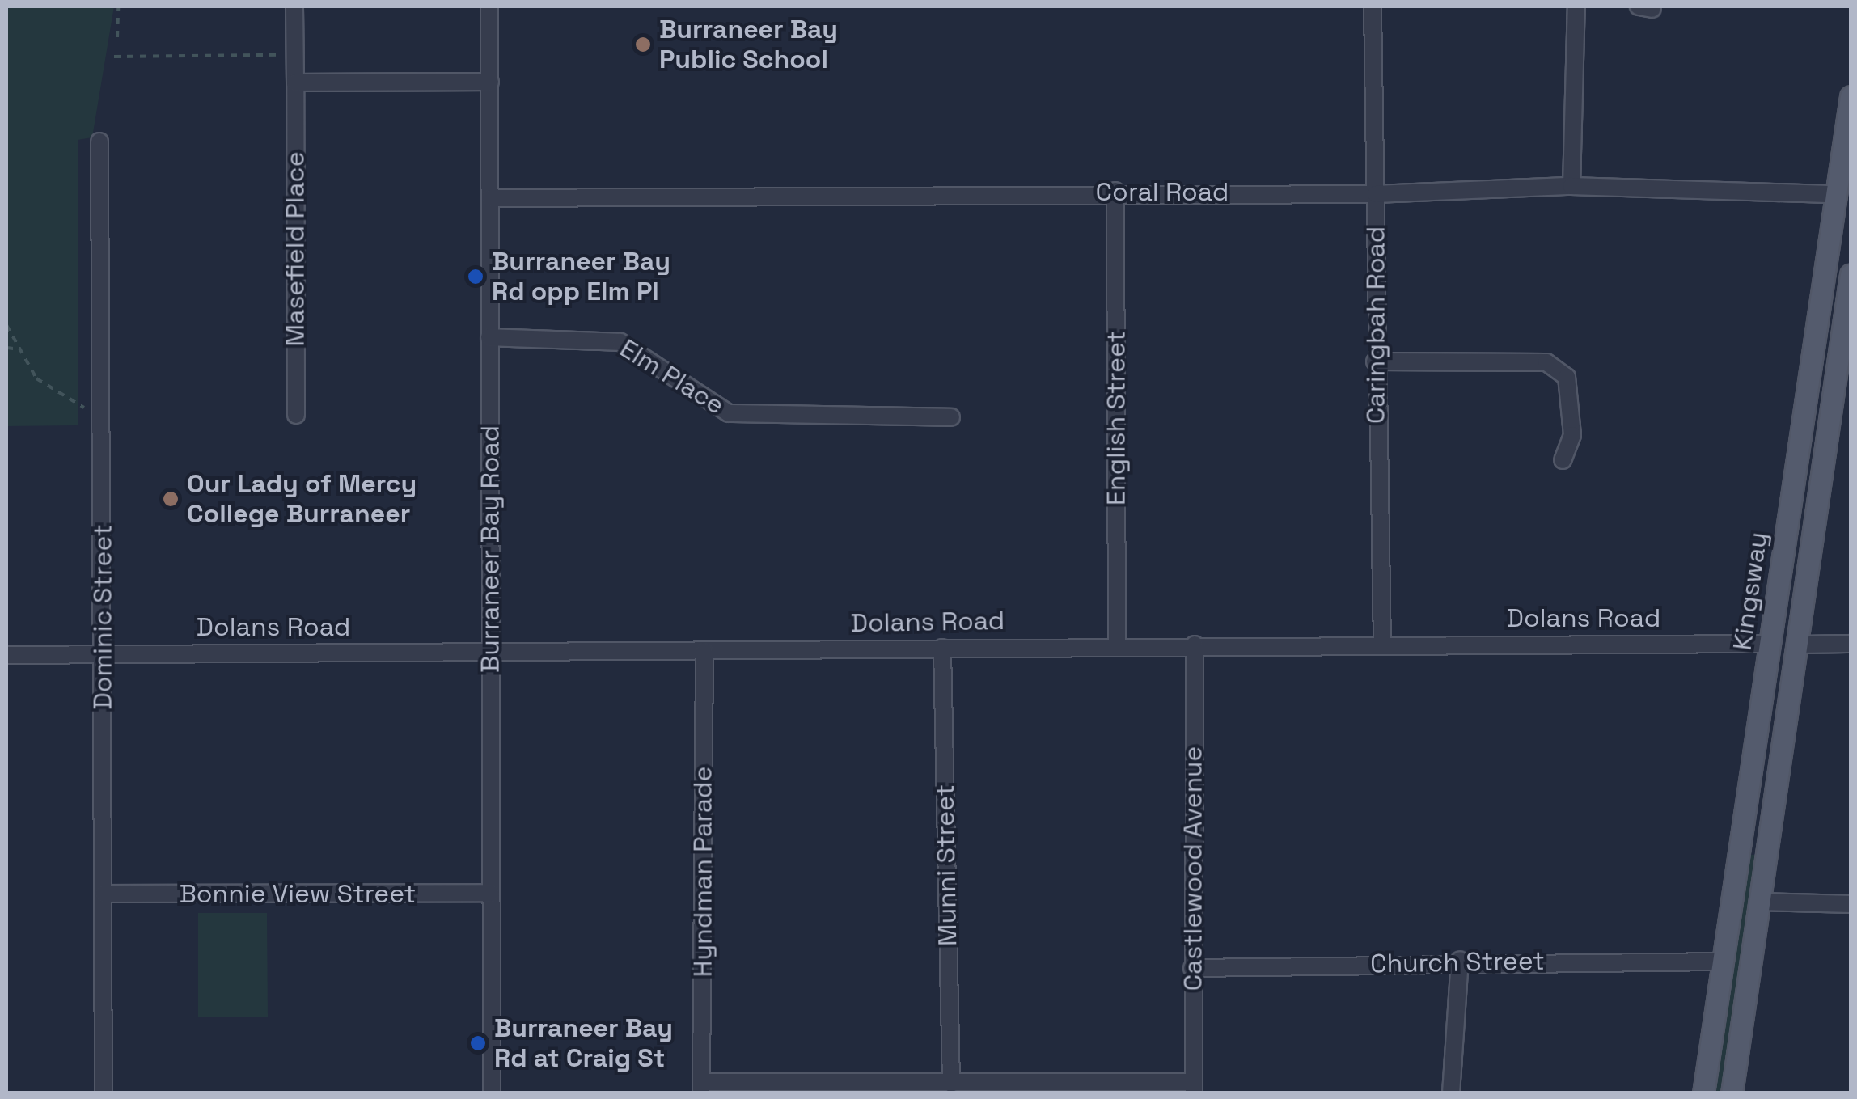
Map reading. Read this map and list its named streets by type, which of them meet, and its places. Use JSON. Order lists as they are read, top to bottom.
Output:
{
  "streets": {
    "main road": ["Kingsway", "Dolans Road"],
    "street": [
      "Coral Road",
      "Masefield Place",
      "Caringbah Road",
      "Elm Place",
      "English Street",
      "Burraneer Bay Road",
      "Dominic Street",
      "Munni Street",
      "Castlewood Avenue",
      "Hyndman Parade",
      "Bonnie View Street",
      "Church Street"
    ]
  },
  "crossings": [
    ["Coral Road", "Caringbah Road"],
    ["Coral Road", "English Street"],
    ["Coral Road", "Burraneer Bay Road"],
    ["Coral Road", "Kingsway"],
    ["Caringbah Road", "Dolans Road"],
    ["Elm Place", "Burraneer Bay Road"],
    ["English Street", "Dolans Road"],
    ["Burraneer Bay Road", "Dolans Road"],
    ["Burraneer Bay Road", "Bonnie View Street"],
    ["Kingsway", "Dolans Road"],
    ["Kingsway", "Church Street"],
    ["Dominic Street", "Dolans Road"],
    ["Dominic Street", "Bonnie View Street"],
    ["Dolans Road", "Munni Street"],
    ["Dolans Road", "Castlewood Avenue"],
    ["Dolans Road", "Hyndman Parade"],
    ["Castlewood Avenue", "Church Street"]
  ],
  "places": [
    "Burraneer Bay Public School",
    "Burraneer Bay Rd opp Elm Pl",
    "Our Lady of Mercy College Burraneer",
    "Burraneer Bay Rd at Craig St"
  ]
}
